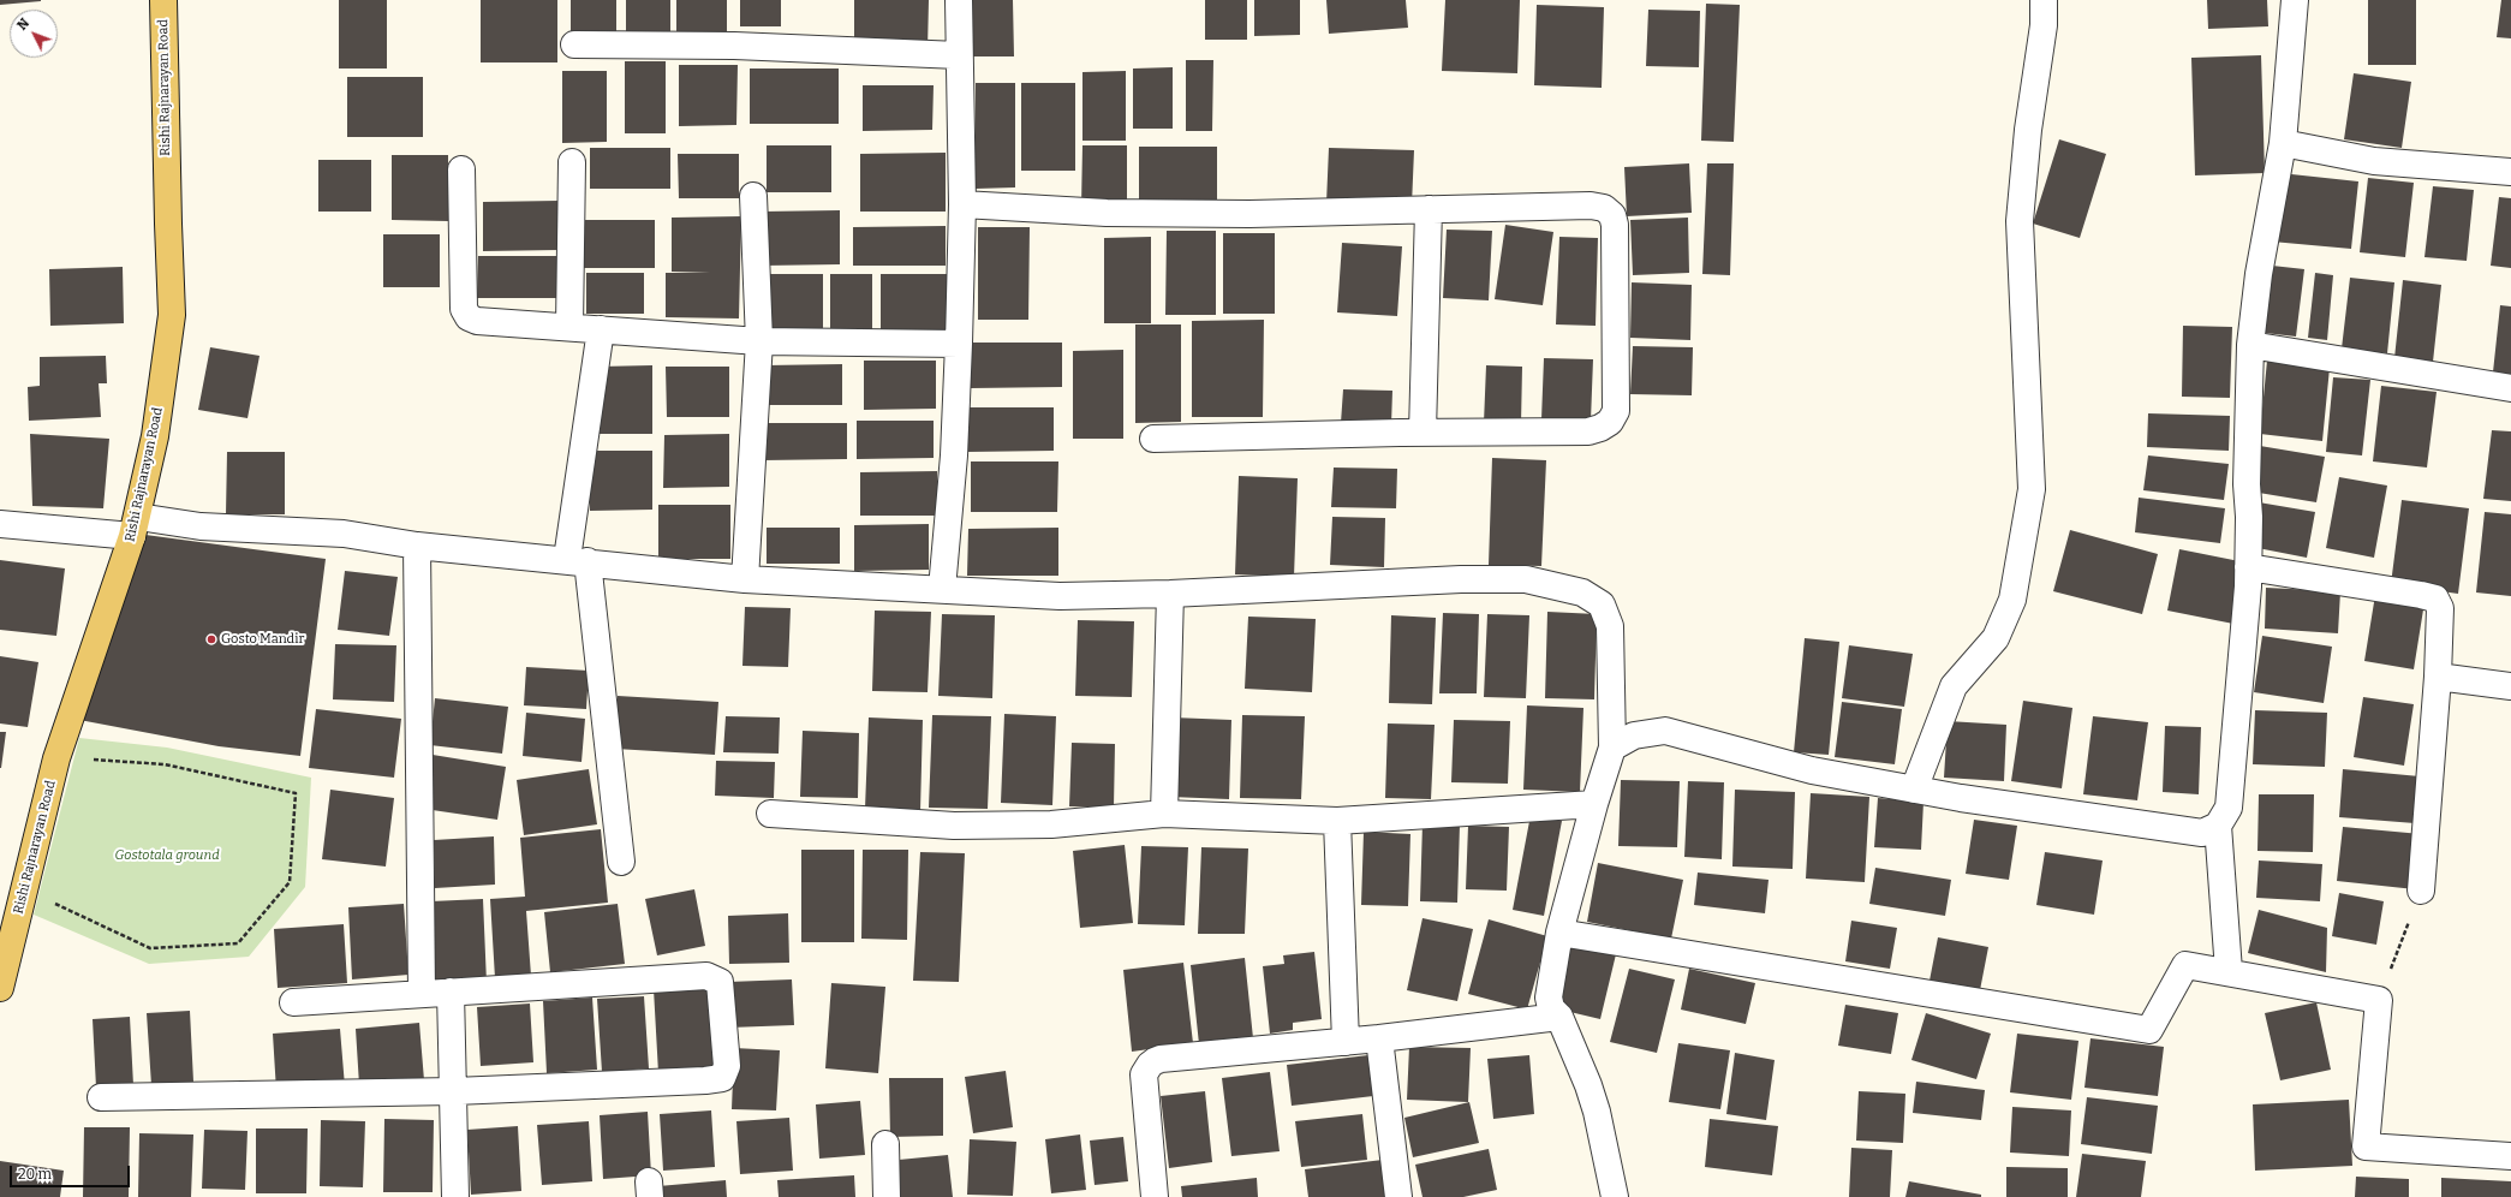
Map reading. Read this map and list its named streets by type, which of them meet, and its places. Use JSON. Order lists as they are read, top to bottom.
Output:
{
  "streets": {
    "main road": ["Rishi Rajnarayan Road"]
  },
  "parks": ["Gostotala ground"],
  "places": ["Gosto Mandir"],
  "scale_bar": "20 m",
  "north": "top left"
}
